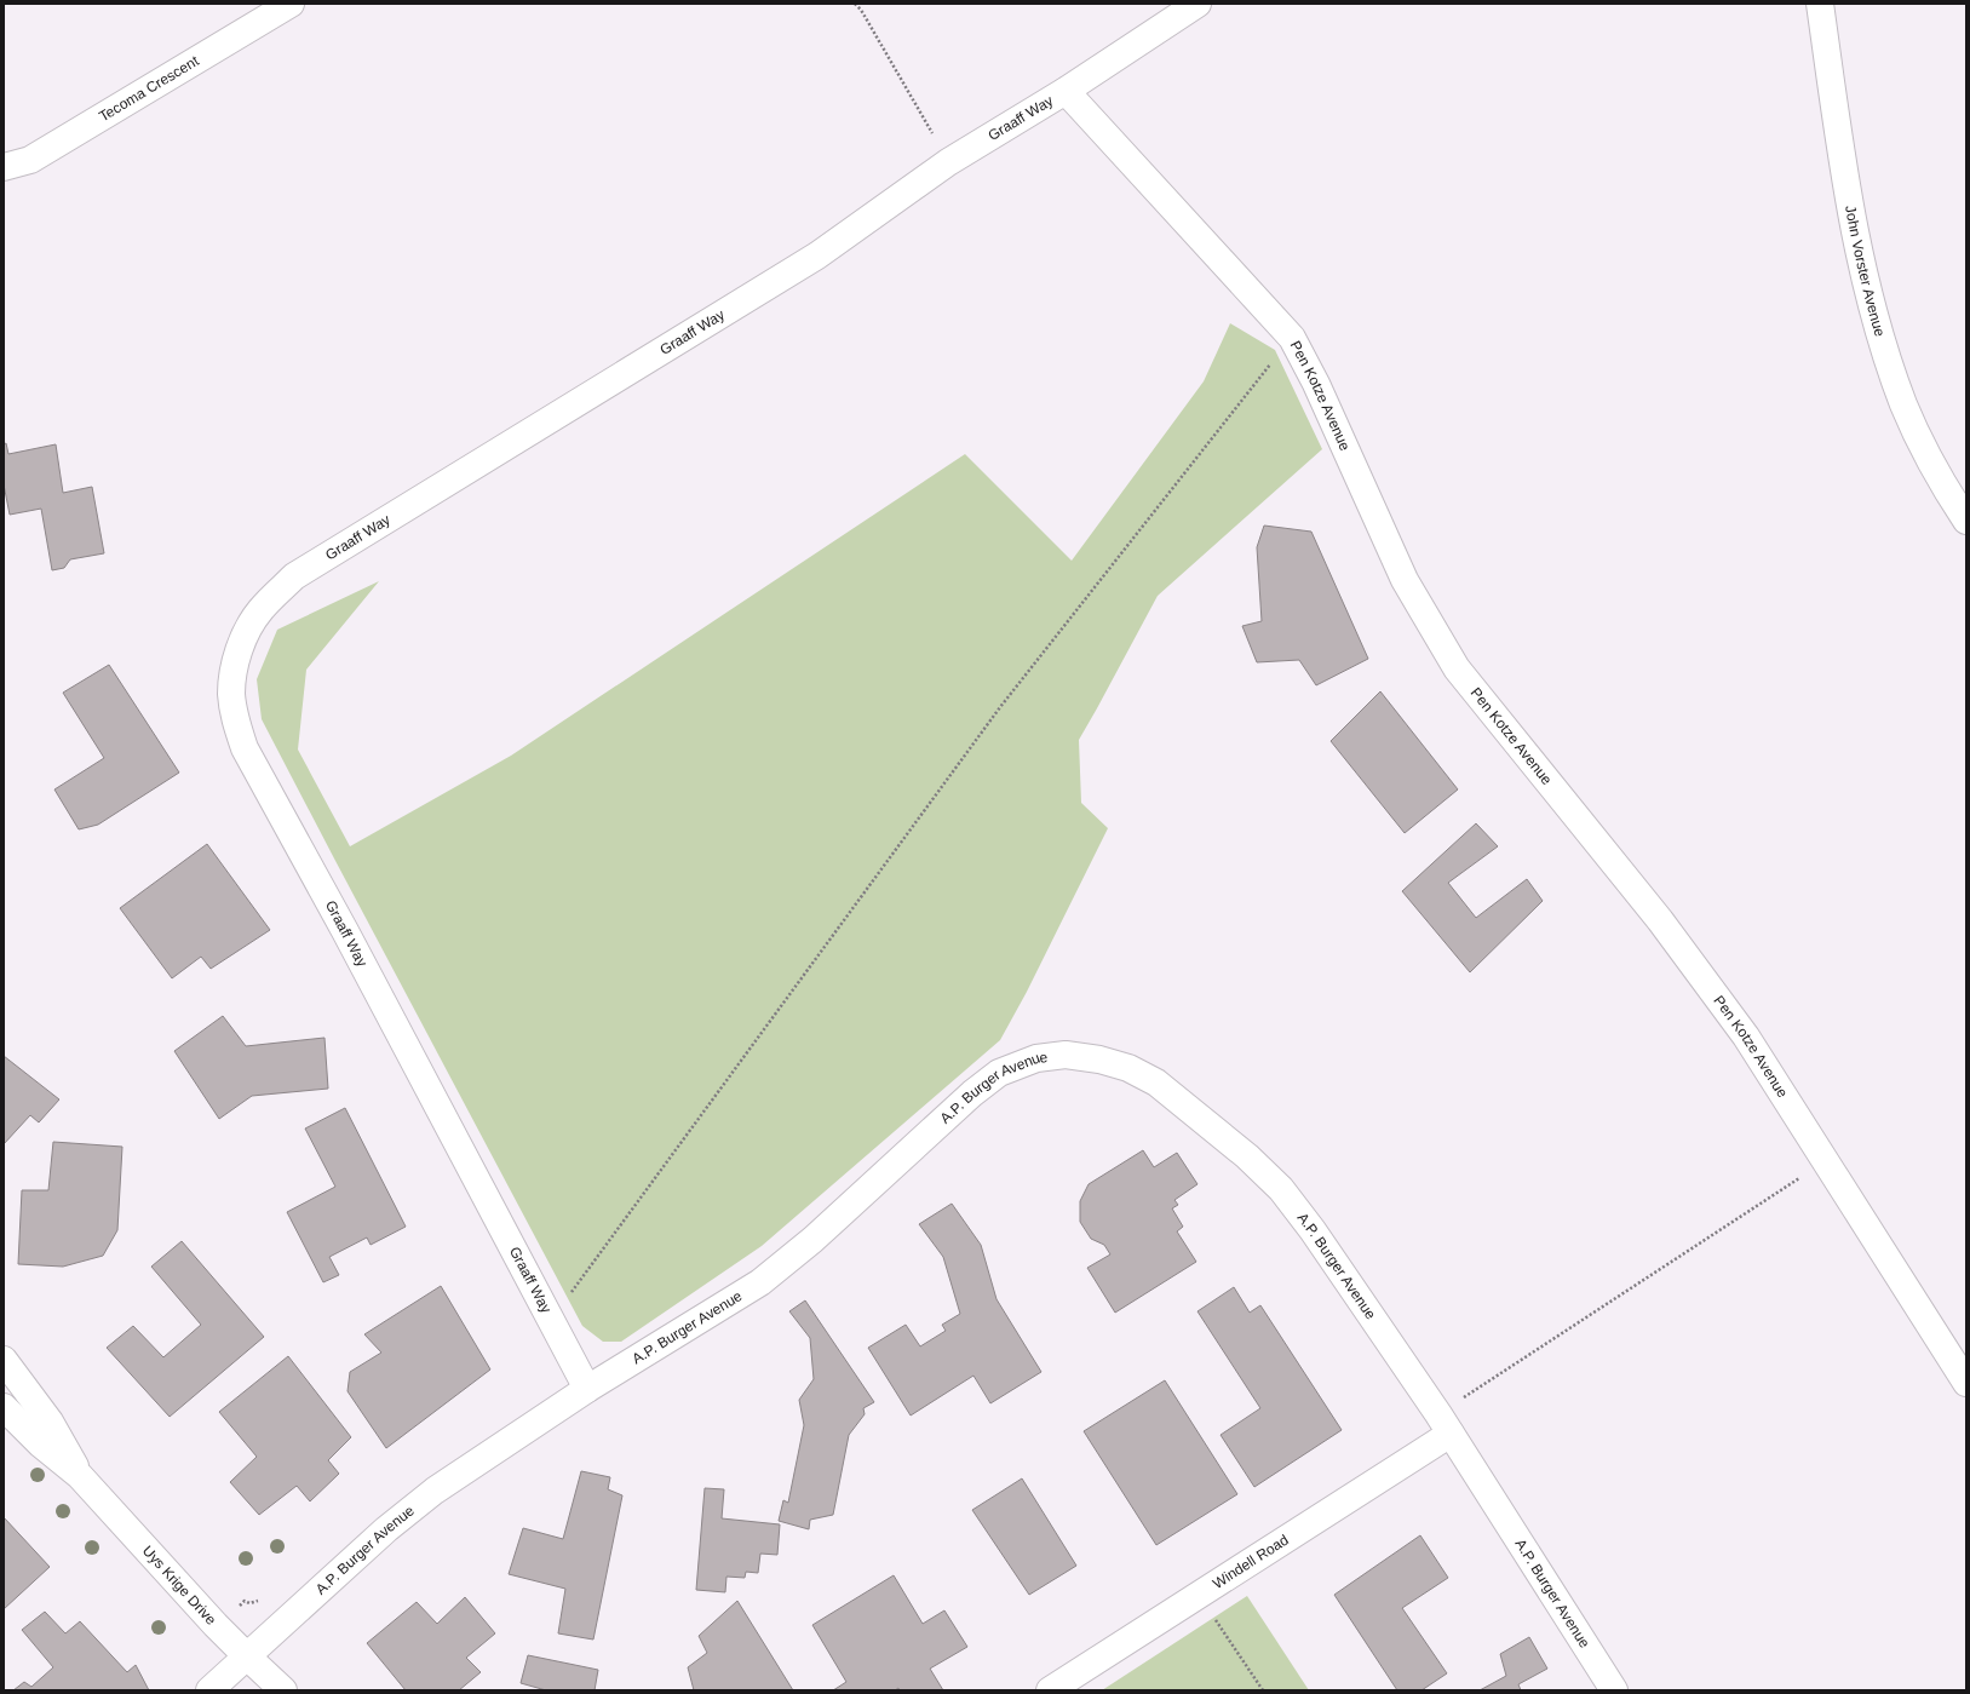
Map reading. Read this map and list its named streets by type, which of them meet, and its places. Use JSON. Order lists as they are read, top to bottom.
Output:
{
  "streets": {
    "street": [
      "Tecoma Crescent",
      "Graaff Way",
      "John Vorster Avenue",
      "Pen Kotze Avenue",
      "A.P. Burger Avenue",
      "Windell Road",
      "Uys Krige Drive"
    ]
  },
  "crossings": [
    ["Graaff Way", "Pen Kotze Avenue"],
    ["Graaff Way", "A.P. Burger Avenue"],
    ["A.P. Burger Avenue", "Windell Road"],
    ["A.P. Burger Avenue", "Uys Krige Drive"]
  ]
}
